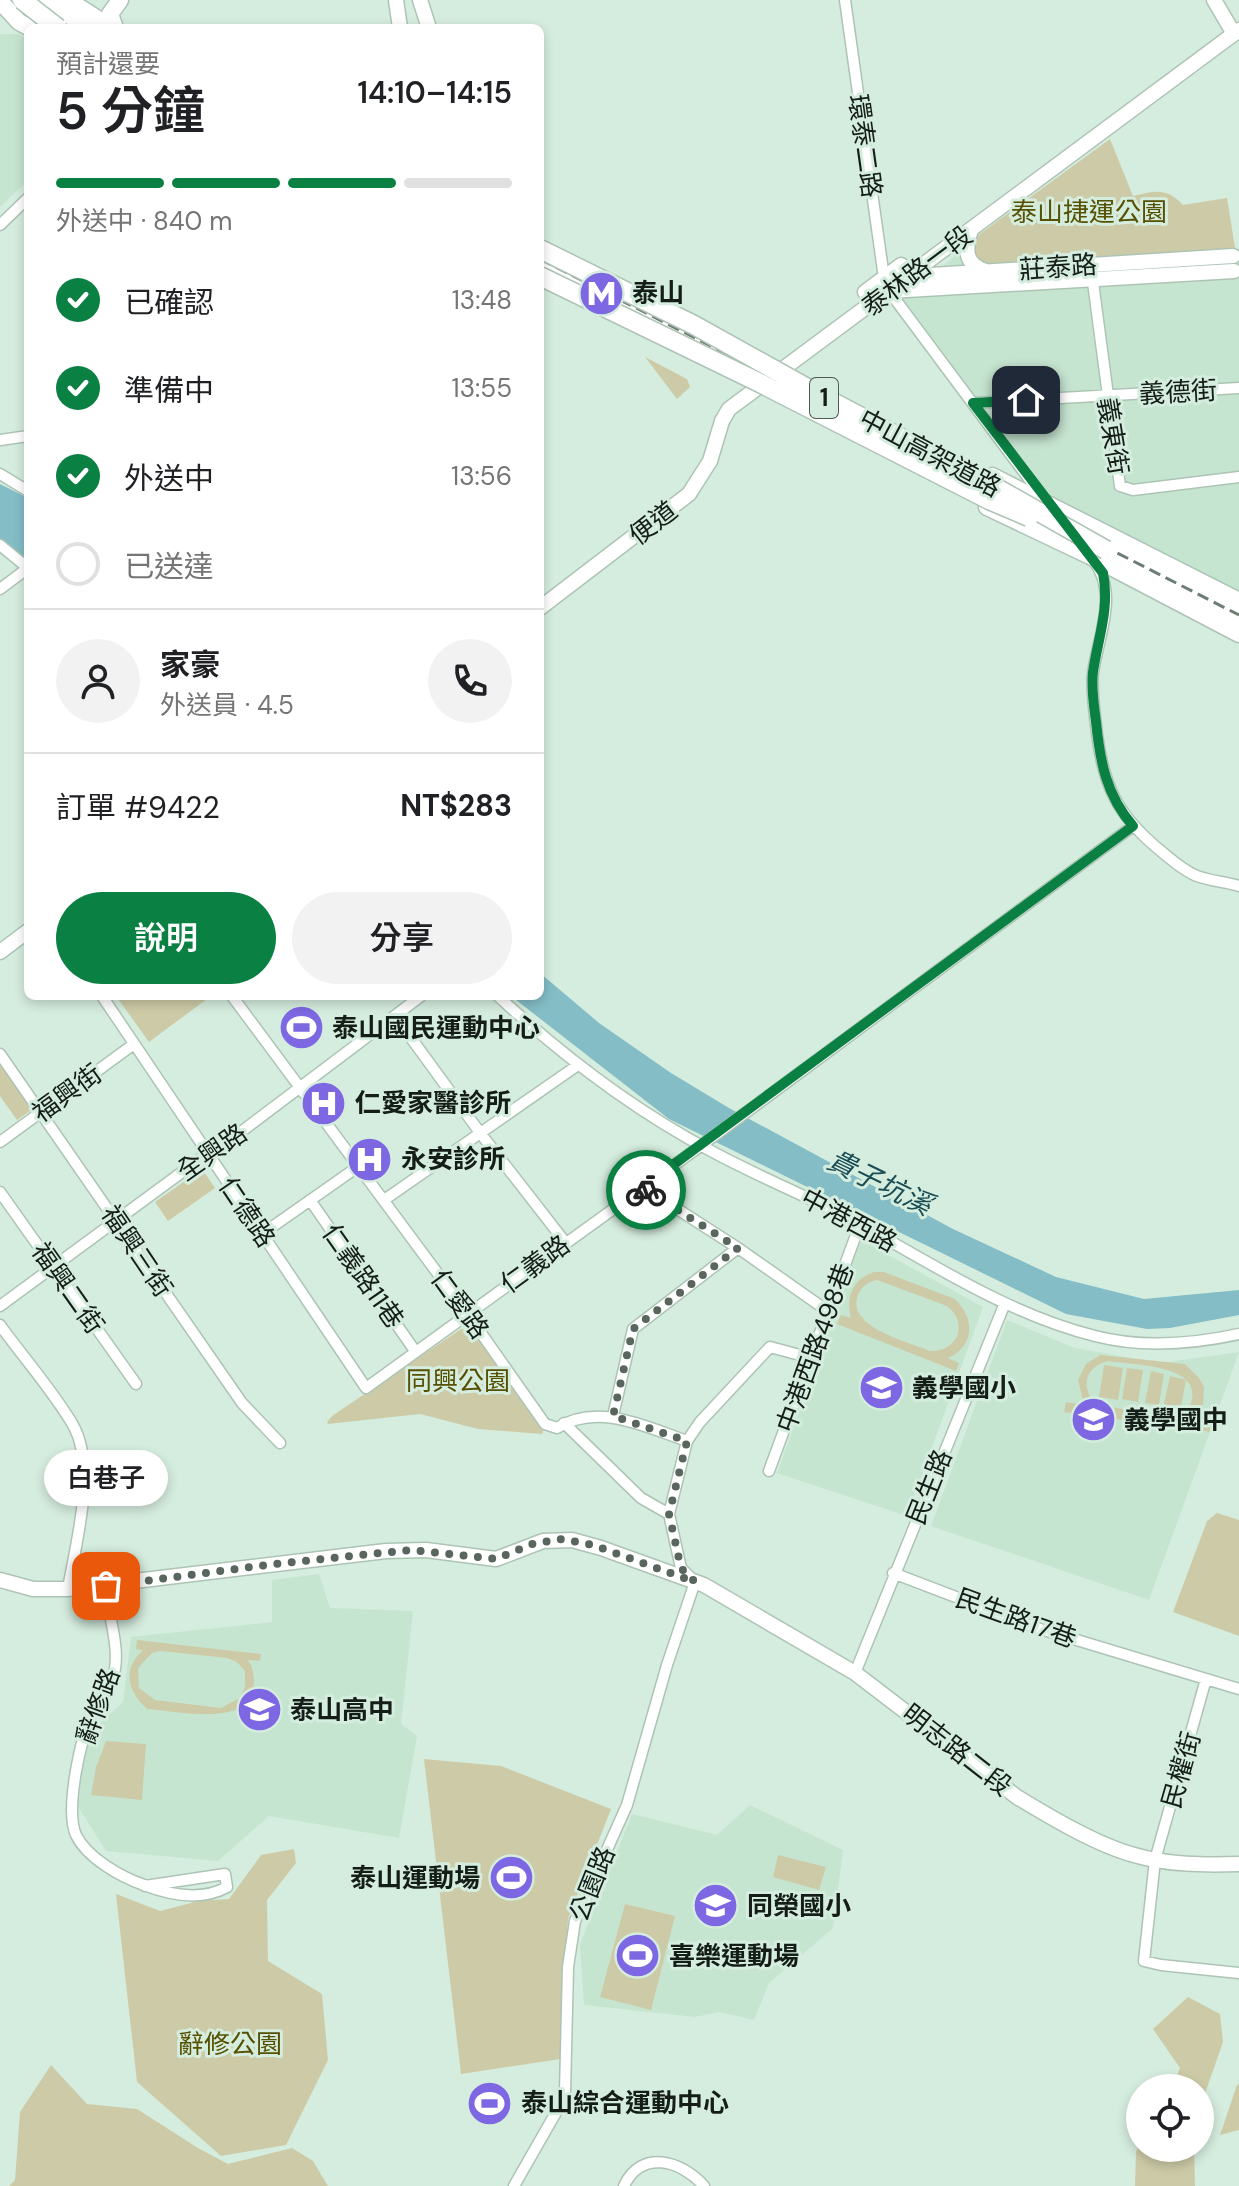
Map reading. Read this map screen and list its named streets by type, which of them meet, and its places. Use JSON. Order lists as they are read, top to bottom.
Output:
{
  "streets": {
    "highway": ["1", "中山高架道路"],
    "main road": [
      "莊泰路",
      "泰林路一段",
      "便道",
      "明志路二段"
    ],
    "street": [
      "環泰二路",
      "義德街",
      "義東街",
      "福興街",
      "全興路",
      "仁德路",
      "中港西路",
      "福興三街",
      "仁義路",
      "仁義路11巷",
      "福興二街",
      "仁愛路",
      "中港西路498巷",
      "民生路",
      "民生路17巷",
      "辭修路",
      "民權街",
      "公園路"
    ]
  },
  "crossings": [
    ["環泰二路", "莊泰路"],
    ["環泰二路", "泰林路一段"],
    ["莊泰路", "泰林路一段"],
    ["莊泰路", "義東街"],
    ["泰林路一段", "1"],
    ["義德街", "義東街"],
    ["1", "中山高架道路"],
    ["1", "便道"],
    ["福興街", "仁德路"],
    ["福興街", "福興三街"],
    ["全興路", "仁德路"],
    ["全興路", "福興三街"],
    ["全興路", "福興二街"],
    ["全興路", "仁愛路"],
    ["仁德路", "仁義路"],
    ["中港西路", "仁義路"],
    ["中港西路", "中港西路498巷"],
    ["中港西路", "民生路"],
    ["仁義路", "仁義路11巷"],
    ["仁義路", "仁愛路"],
    ["民生路", "民生路17巷"],
    ["民生路", "明志路二段"],
    ["民生路17巷", "民權街"],
    ["辭修路", "明志路二段"],
    ["明志路二段", "民權街"],
    ["明志路二段", "公園路"]
  ],
  "water": ["貴子坑溪"],
  "parks": ["泰山捷運公園", "同興公園", "辭修公園"],
  "places": {
    "metro station": ["泰山"],
    "sports": [
      "泰山國民運動中心",
      "泰山運動場",
      "喜樂運動場",
      "泰山綜合運動中心"
    ],
    "hospital": ["仁愛家醫診所", "永安診所"],
    "school or university": [
      "義學國小",
      "義學國中",
      "泰山高中",
      "同榮國小"
    ],
    "other": ["白巷子"]
  },
  "page": {
    "heading": ["5 分鐘", "預計還要", "14:10–14:15"],
    "panel": [
      "家豪",
      "外送員 · 4.5",
      "訂單 #9422",
      "NT$283"
    ],
    "bar": "外送中 · 840 m",
    "list": [
      ["已確認", "13:48"],
      ["準備中", "13:55"],
      ["外送中", "13:56"],
      "已送達"
    ],
    "buttons": ["說明", "分享"],
    "bubble": "白巷子"
  }
}
